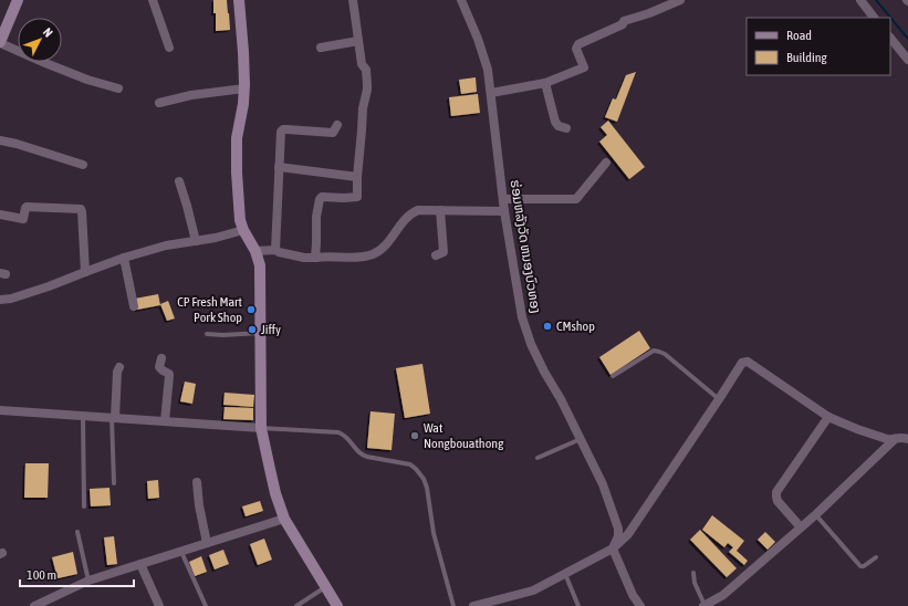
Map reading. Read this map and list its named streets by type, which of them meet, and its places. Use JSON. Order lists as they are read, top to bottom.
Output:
{
  "streets": {
    "street": ["ຮ່ອມຫລັງວັດ ຫນອງບົວທອງ"]
  },
  "places": [
    "CP Fresh Mart Pork Shop",
    "CMshop",
    "Jiffy",
    "Wat Nongbouathong"
  ],
  "legend": ["Road", "Building"],
  "scale_bar": "100 m",
  "north": "top right"
}
